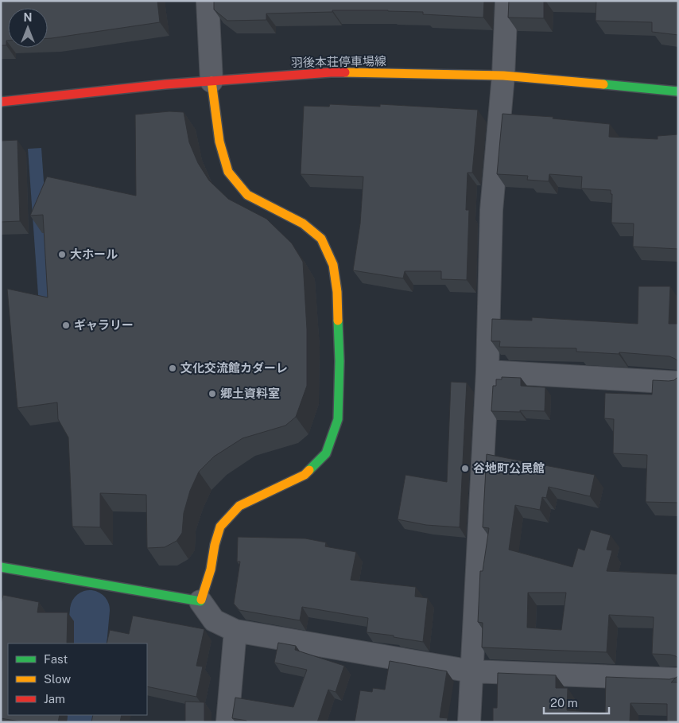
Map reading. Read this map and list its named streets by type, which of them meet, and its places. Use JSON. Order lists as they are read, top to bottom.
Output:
{
  "streets": {
    "street": ["羽後本荘停車場線"]
  },
  "places": [
    "大ホール",
    "ギャラリー",
    "文化交流館カダーレ",
    "郷土資料室",
    "谷地町公民館"
  ],
  "legend": ["Fast", "Slow", "Jam"],
  "scale_bar": "20 m",
  "north": "top"
}
